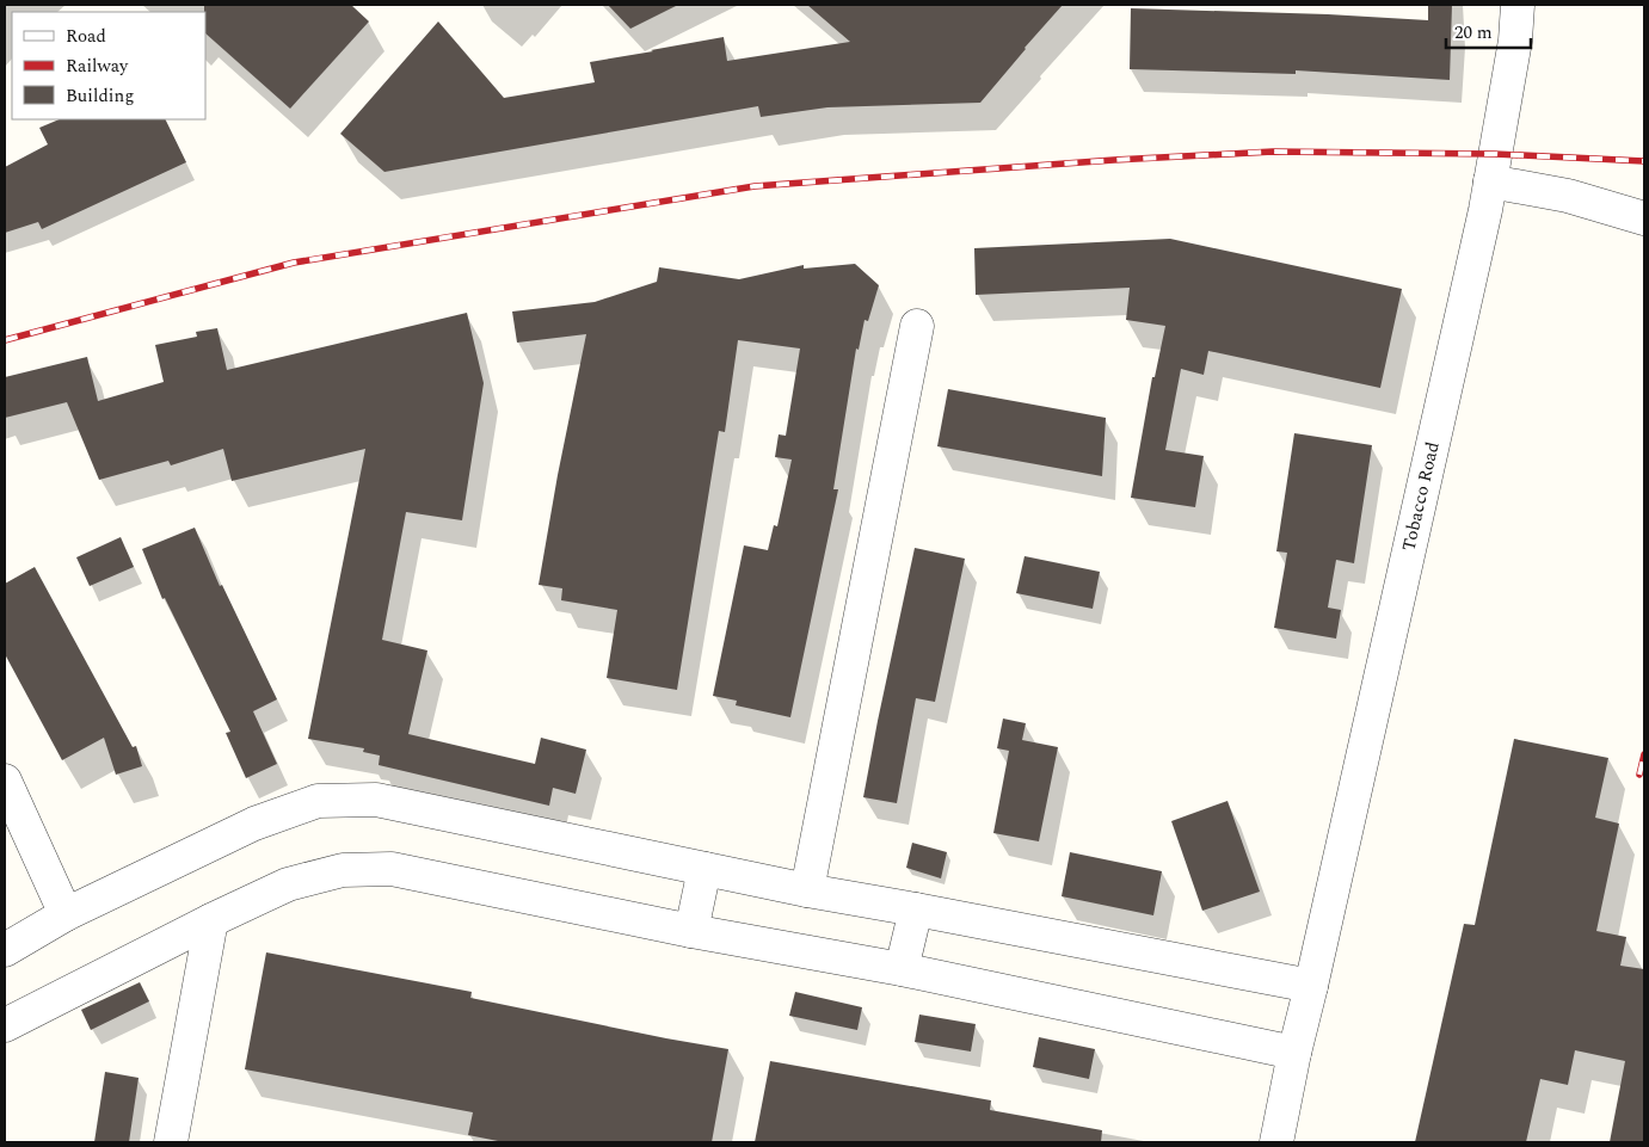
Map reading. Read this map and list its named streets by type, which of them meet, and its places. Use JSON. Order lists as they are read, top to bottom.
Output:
{
  "streets": {
    "street": ["Tobacco Road"]
  },
  "legend": ["Road", "Railway", "Building"],
  "scale_bar": "20 m"
}
